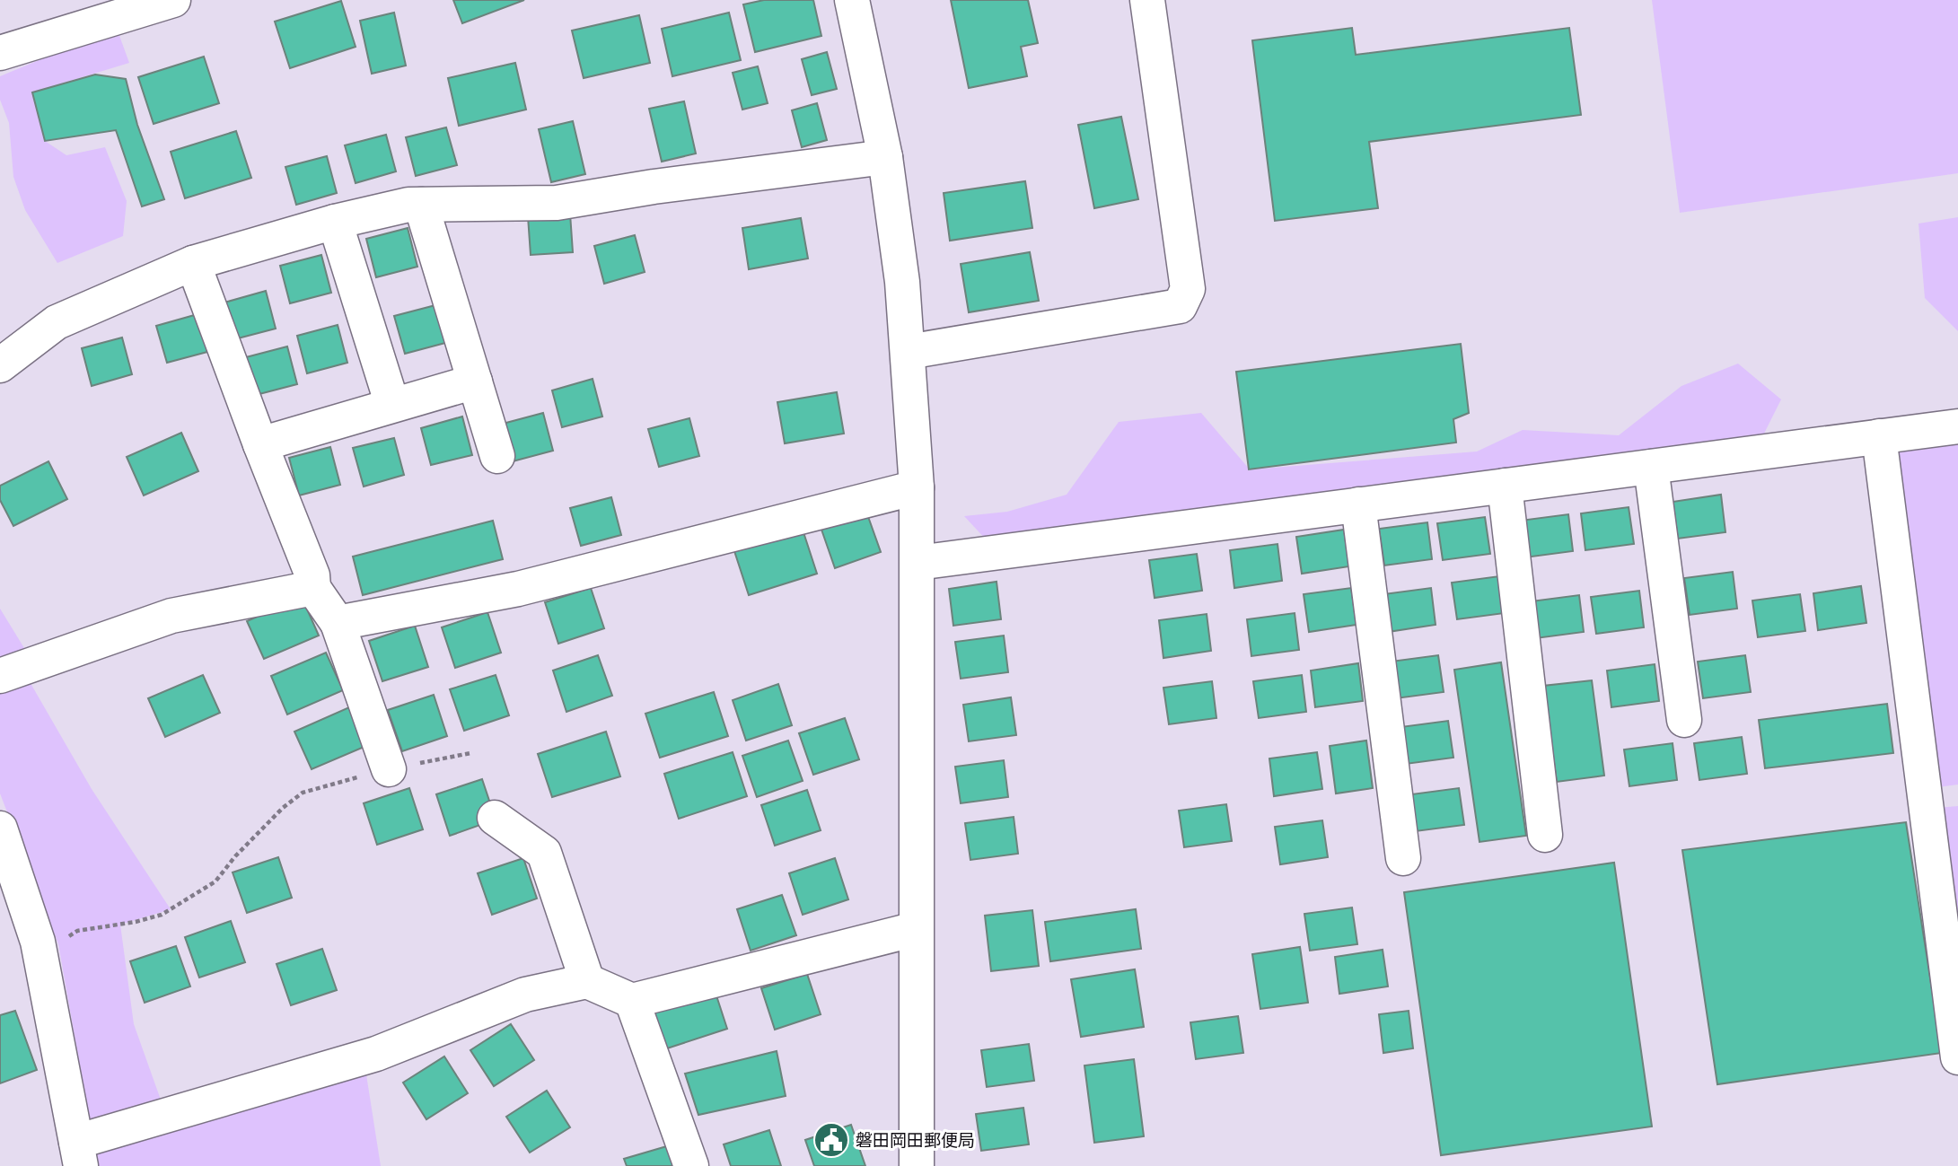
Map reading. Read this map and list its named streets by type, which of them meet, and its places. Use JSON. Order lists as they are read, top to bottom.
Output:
{
  "places": {
    "public building": ["磐田岡田郵便局"]
  }
}
